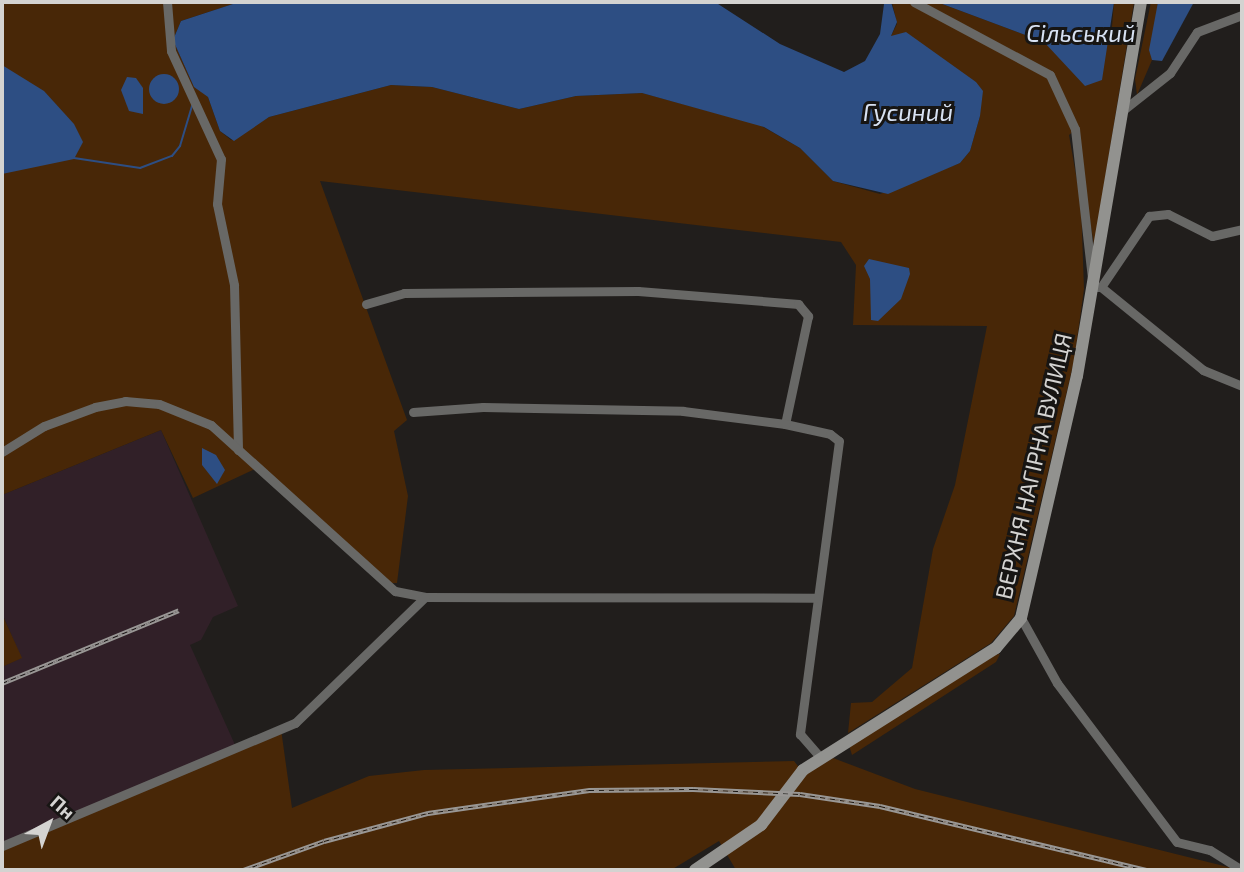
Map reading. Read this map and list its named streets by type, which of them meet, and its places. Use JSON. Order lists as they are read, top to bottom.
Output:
{
  "streets": {
    "main road": ["ВЕРХНЯ НАГІРНА ВУЛИЦЯ"]
  },
  "water": ["Сільський", "Гусиний"],
  "north": "top right"
}
